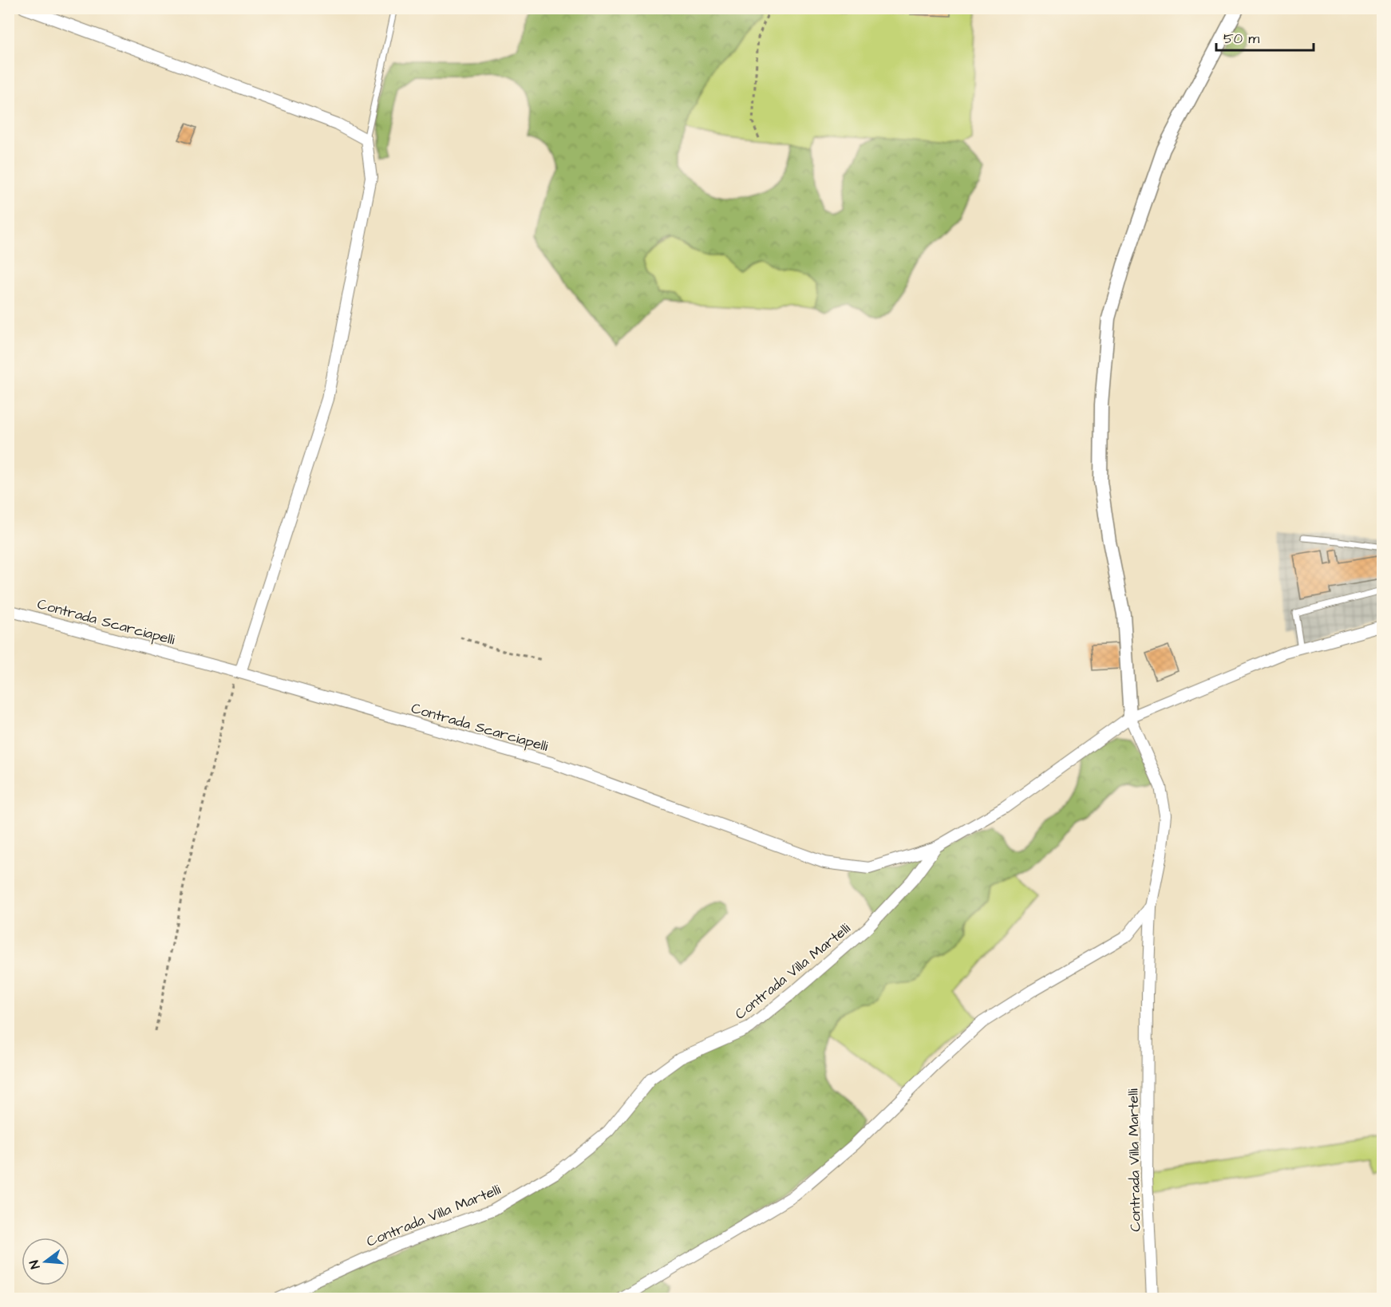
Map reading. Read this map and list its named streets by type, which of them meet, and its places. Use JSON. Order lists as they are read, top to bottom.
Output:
{
  "streets": {
    "street": ["Contrada Scarciapelli", "Contrada Villa Martelli"]
  },
  "crossings": [
    ["Contrada Scarciapelli", "Contrada Villa Martelli"]
  ],
  "scale_bar": "50 m",
  "north": "left"
}
